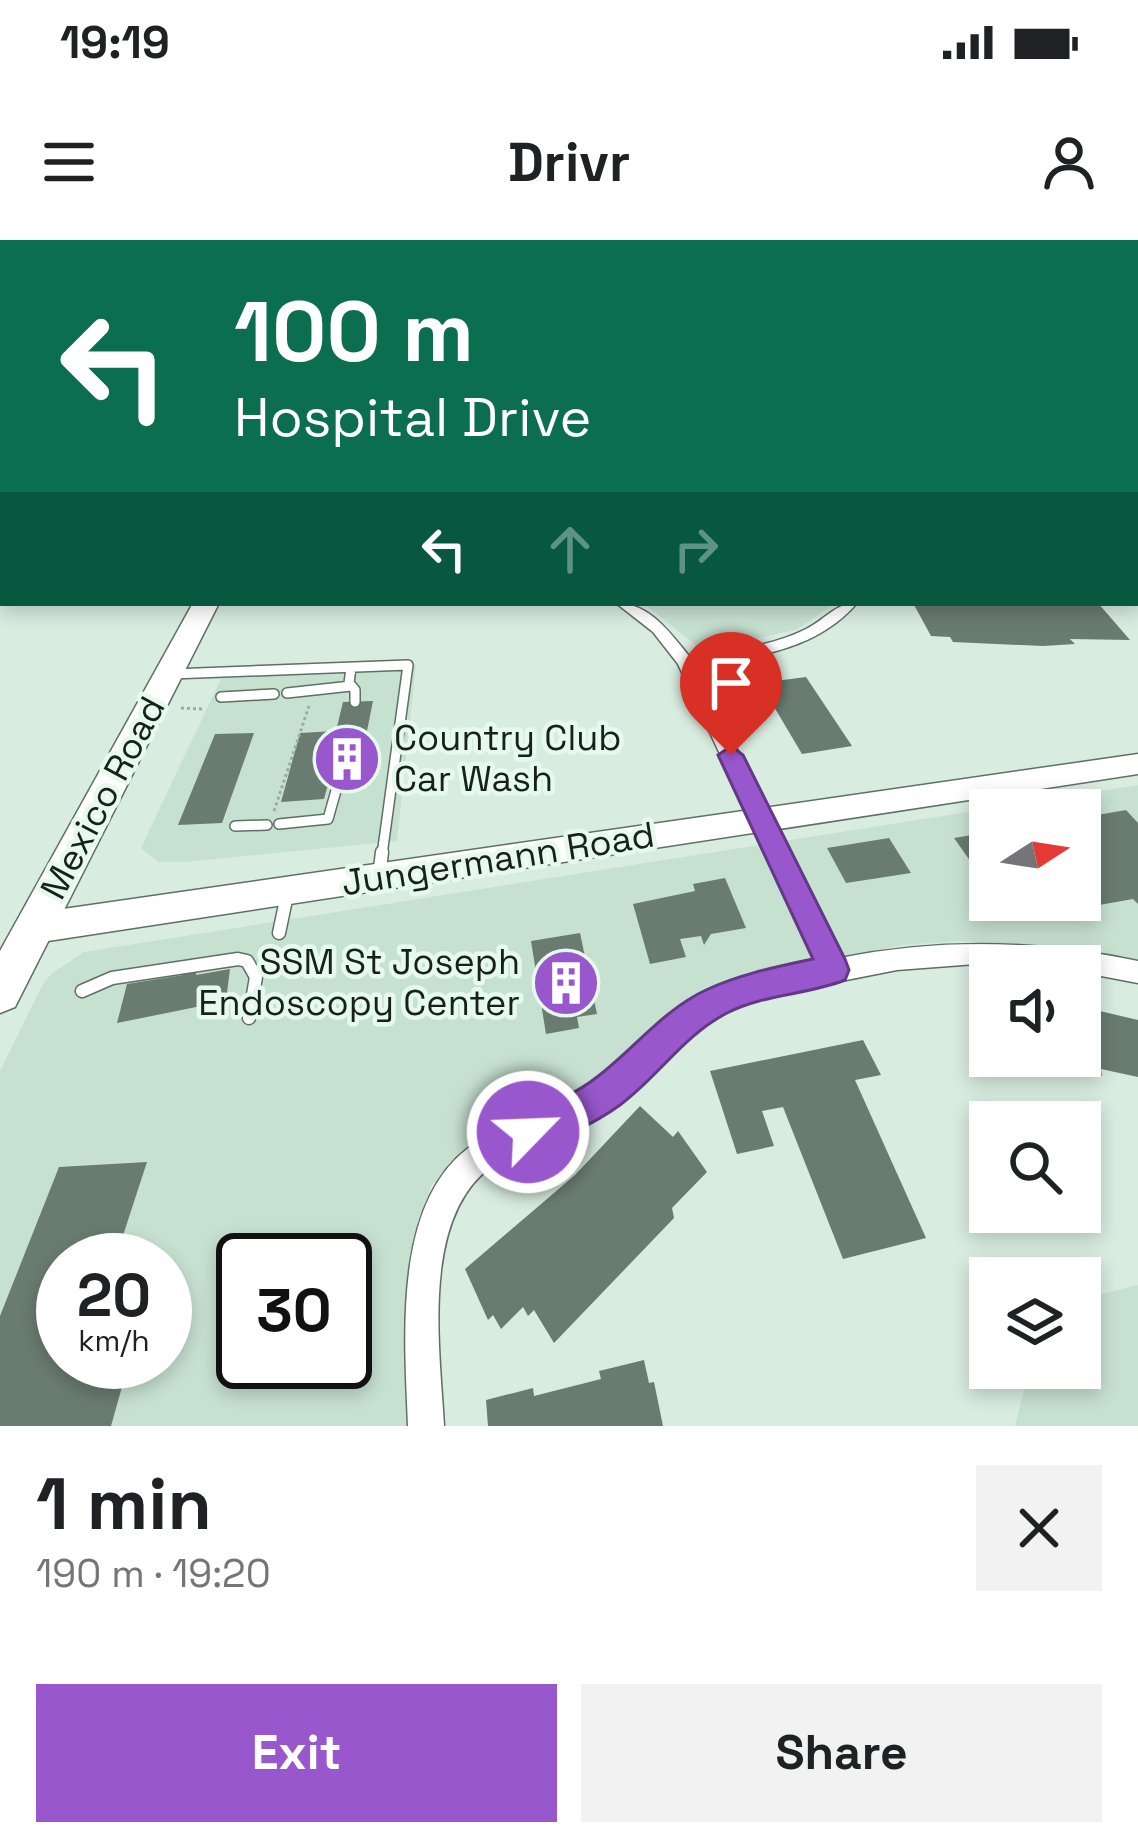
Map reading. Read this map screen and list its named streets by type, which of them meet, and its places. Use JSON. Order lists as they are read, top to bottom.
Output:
{
  "streets": {
    "main road": ["Mexico Road"],
    "street": ["Jungermann Road"]
  },
  "crossings": [
    ["Mexico Road", "Jungermann Road"]
  ],
  "places": {
    "building": ["Country Club Car Wash", "SSM St Joseph Endoscopy Center"]
  },
  "north": "right",
  "page": {
    "status": "19:19",
    "header": "Drivr",
    "turn": ["100 m", "Hospital Drive"],
    "speed": "20 km/h",
    "limit": "30",
    "heading": ["1 min", "190 m · 19:20"],
    "buttons": ["Exit", "Share"]
  }
}
